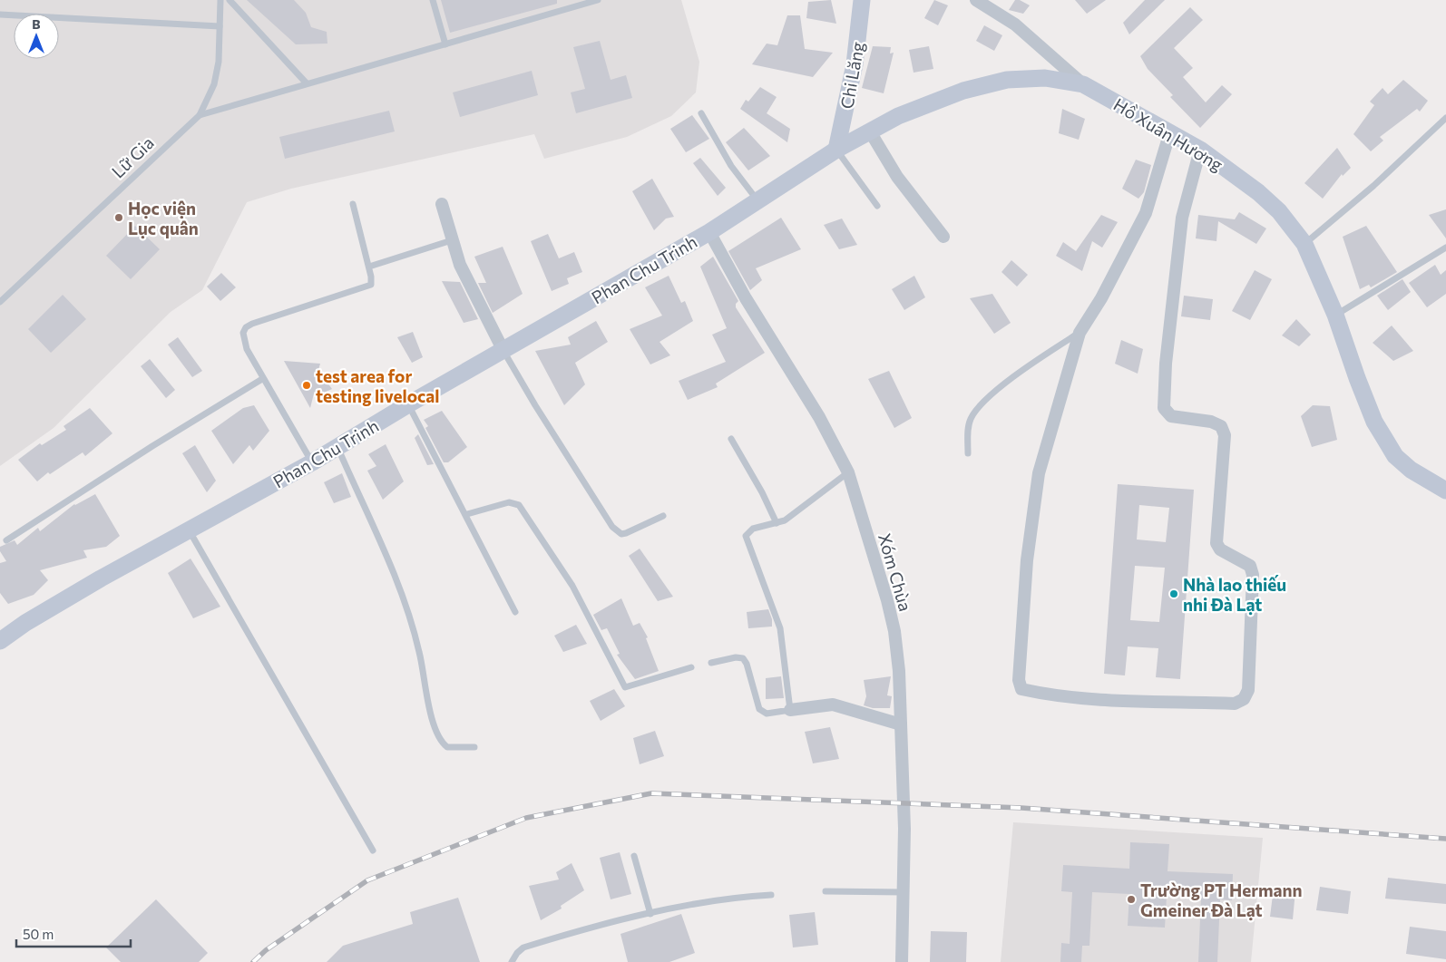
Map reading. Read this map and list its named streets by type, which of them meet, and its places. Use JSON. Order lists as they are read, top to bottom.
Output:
{
  "streets": {
    "main road": ["Chi Lăng", "Hồ Xuân Hương", "Phan Chu Trinh"],
    "street": ["Xóm Chùa"],
    "lane": ["Lữ Gia"]
  },
  "crossings": [
    ["Chi Lăng", "Hồ Xuân Hương"],
    ["Chi Lăng", "Phan Chu Trinh"],
    ["Hồ Xuân Hương", "Phan Chu Trinh"],
    ["Phan Chu Trinh", "Xóm Chùa"]
  ],
  "places": [
    "Học viện Lục quân",
    "test area for testing livelocal",
    "Nhà lao thiếu nhi Đà Lạt",
    "Trường PT Hermann Gmeiner Đà Lạt"
  ],
  "scale_bar": "50 m",
  "north": "top"
}
